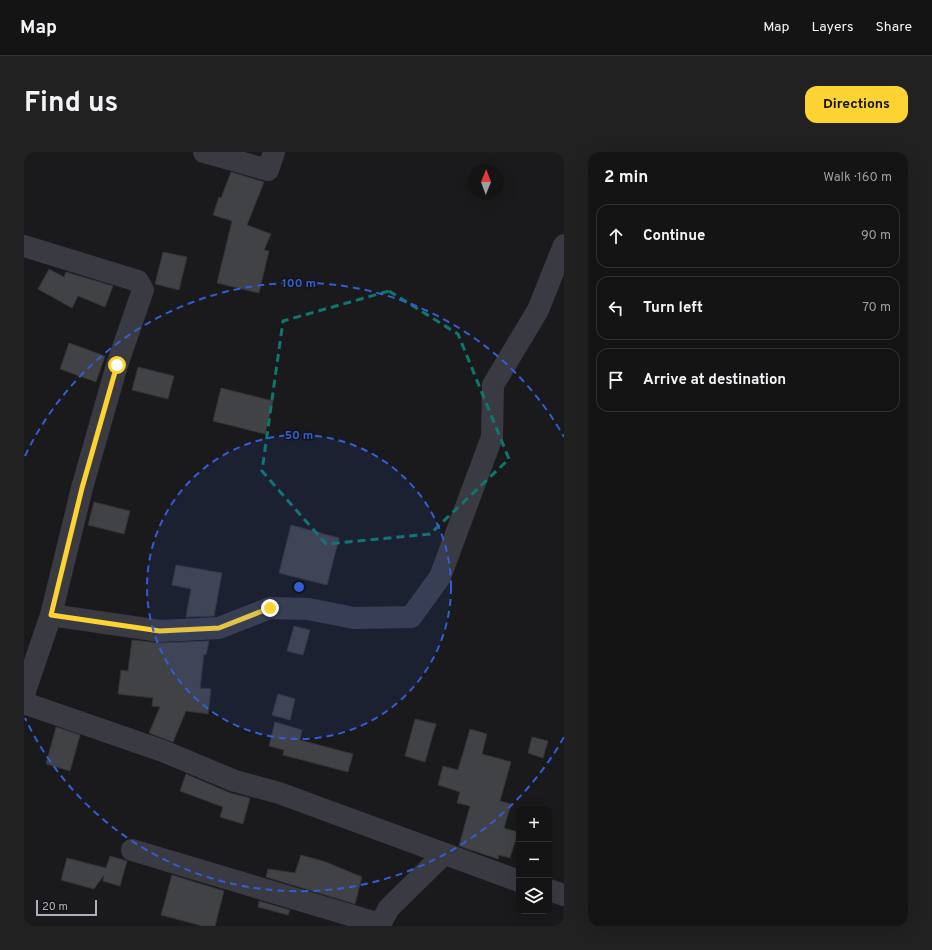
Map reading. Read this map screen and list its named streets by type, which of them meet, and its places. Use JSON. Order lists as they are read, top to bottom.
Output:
{
  "scale_bar": "20 m",
  "north": "top",
  "page": {
    "header": "Map",
    "nav": ["Map", "Layers", "Share"],
    "title": "Find us",
    "buttons": "Directions",
    "heading": ["2 min", "Walk · 160 m"],
    "list": [
      ["Continue", "90 m"],
      ["Turn left", "70 m"],
      "Arrive at destination"
    ],
    "map_buttons": ["+", "−"],
    "scale": "20 m"
  },
  "rings": ["100 m", "50 m"]
}
